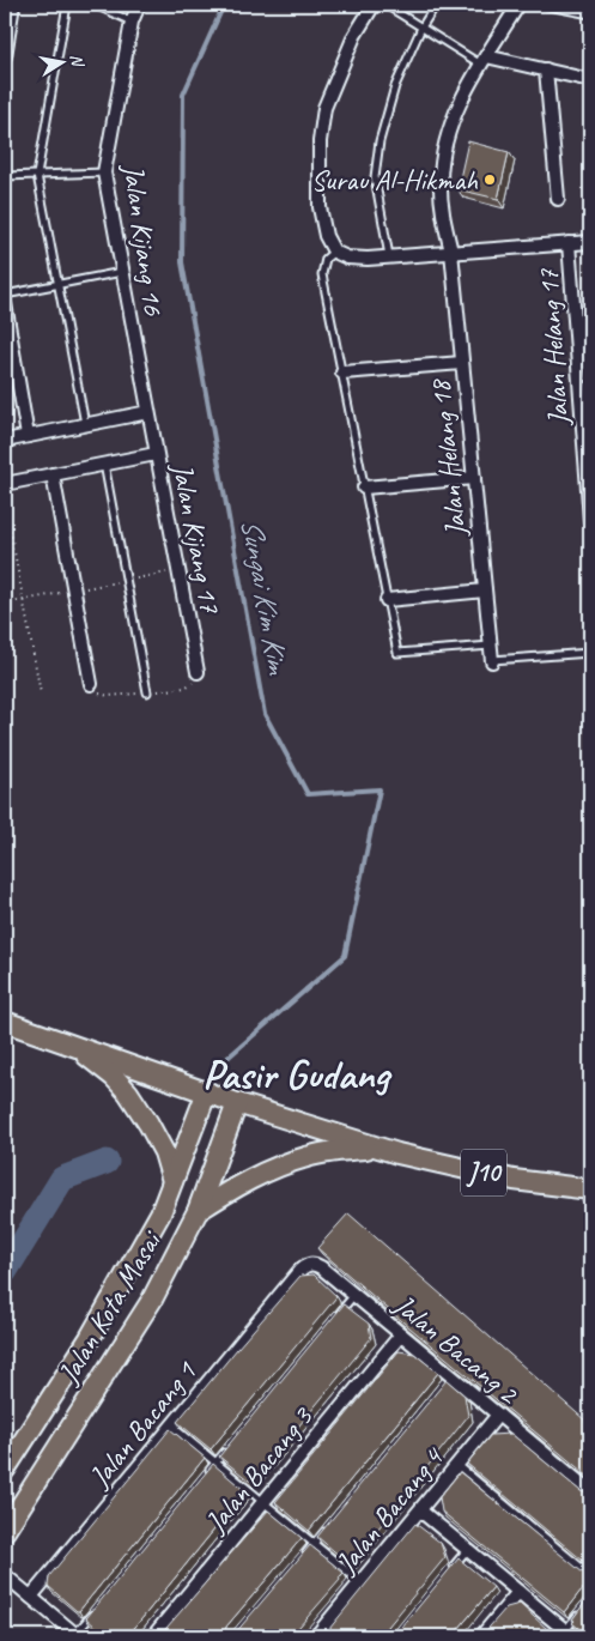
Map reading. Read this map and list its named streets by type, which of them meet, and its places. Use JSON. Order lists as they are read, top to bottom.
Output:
{
  "streets": {
    "main road": ["J10", "Jalan Kota Masai"],
    "street": [
      "Jalan Kijang 16",
      "Jalan Helang 17",
      "Jalan Helang 18",
      "Jalan Kijang 17",
      "Jalan Bacang 2",
      "Jalan Bacang 1",
      "Jalan Bacang 3",
      "Jalan Bacang 4"
    ]
  },
  "crossings": [
    ["Jalan Kijang 16", "Jalan Kijang 17"],
    ["J10", "Jalan Kota Masai"],
    ["Jalan Bacang 2", "Jalan Bacang 1"],
    ["Jalan Bacang 2", "Jalan Bacang 3"],
    ["Jalan Bacang 2", "Jalan Bacang 4"]
  ],
  "districts": ["Pasir Gudang"],
  "water": ["Sungai Kim Kim"],
  "places": ["Surau Al-Hikmah"],
  "north": "right"
}
